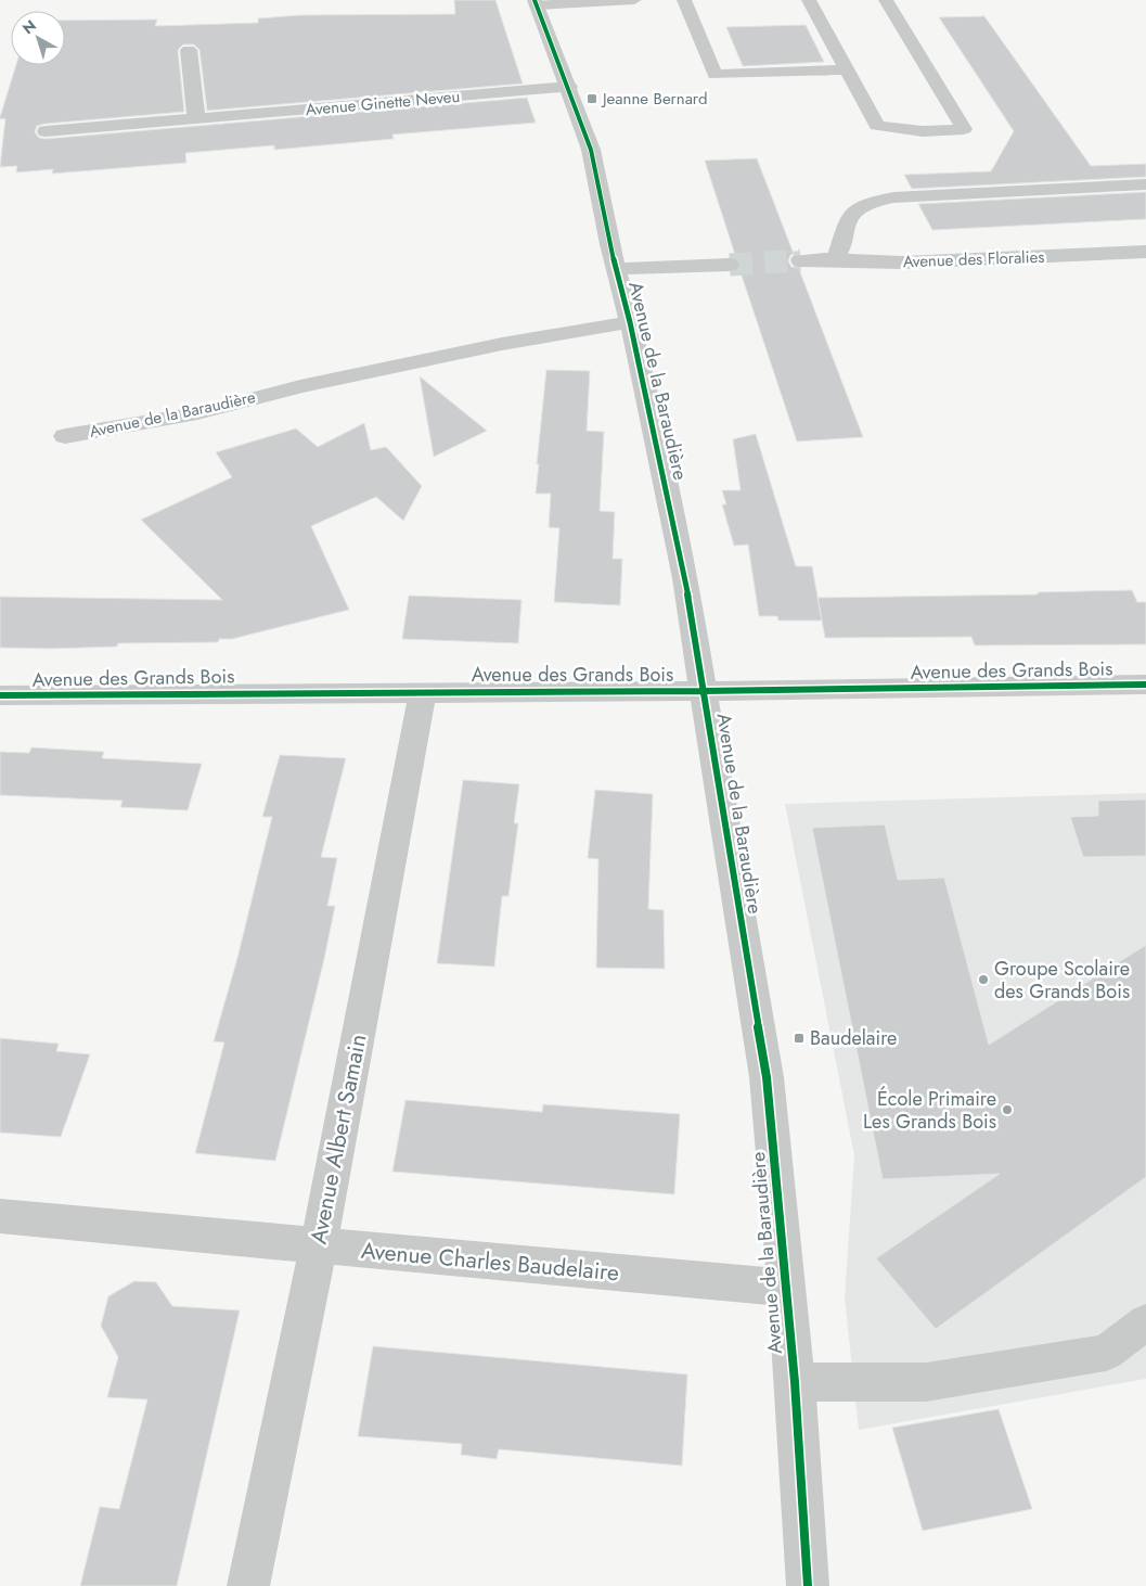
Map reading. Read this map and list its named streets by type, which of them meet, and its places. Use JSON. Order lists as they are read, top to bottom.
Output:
{
  "streets": {
    "street": [
      "Avenue Ginette Neveu",
      "Avenue des Floralies",
      "Avenue de la Baraudière",
      "Avenue des Grands Bois",
      "Avenue Albert Samain",
      "Avenue Charles Baudelaire"
    ]
  },
  "crossings": [
    ["Avenue Ginette Neveu", "Avenue de la Baraudière"],
    ["Avenue de la Baraudière", "Avenue des Grands Bois"],
    ["Avenue de la Baraudière", "Avenue Charles Baudelaire"],
    ["Avenue des Grands Bois", "Avenue Albert Samain"],
    ["Avenue Albert Samain", "Avenue Charles Baudelaire"]
  ],
  "places": {
    "transit": ["Jeanne Bernard", "Baudelaire"],
    "other": ["Groupe Scolaire des Grands Bois", "École Primaire Les Grands Bois"]
  },
  "north": "top left"
}
